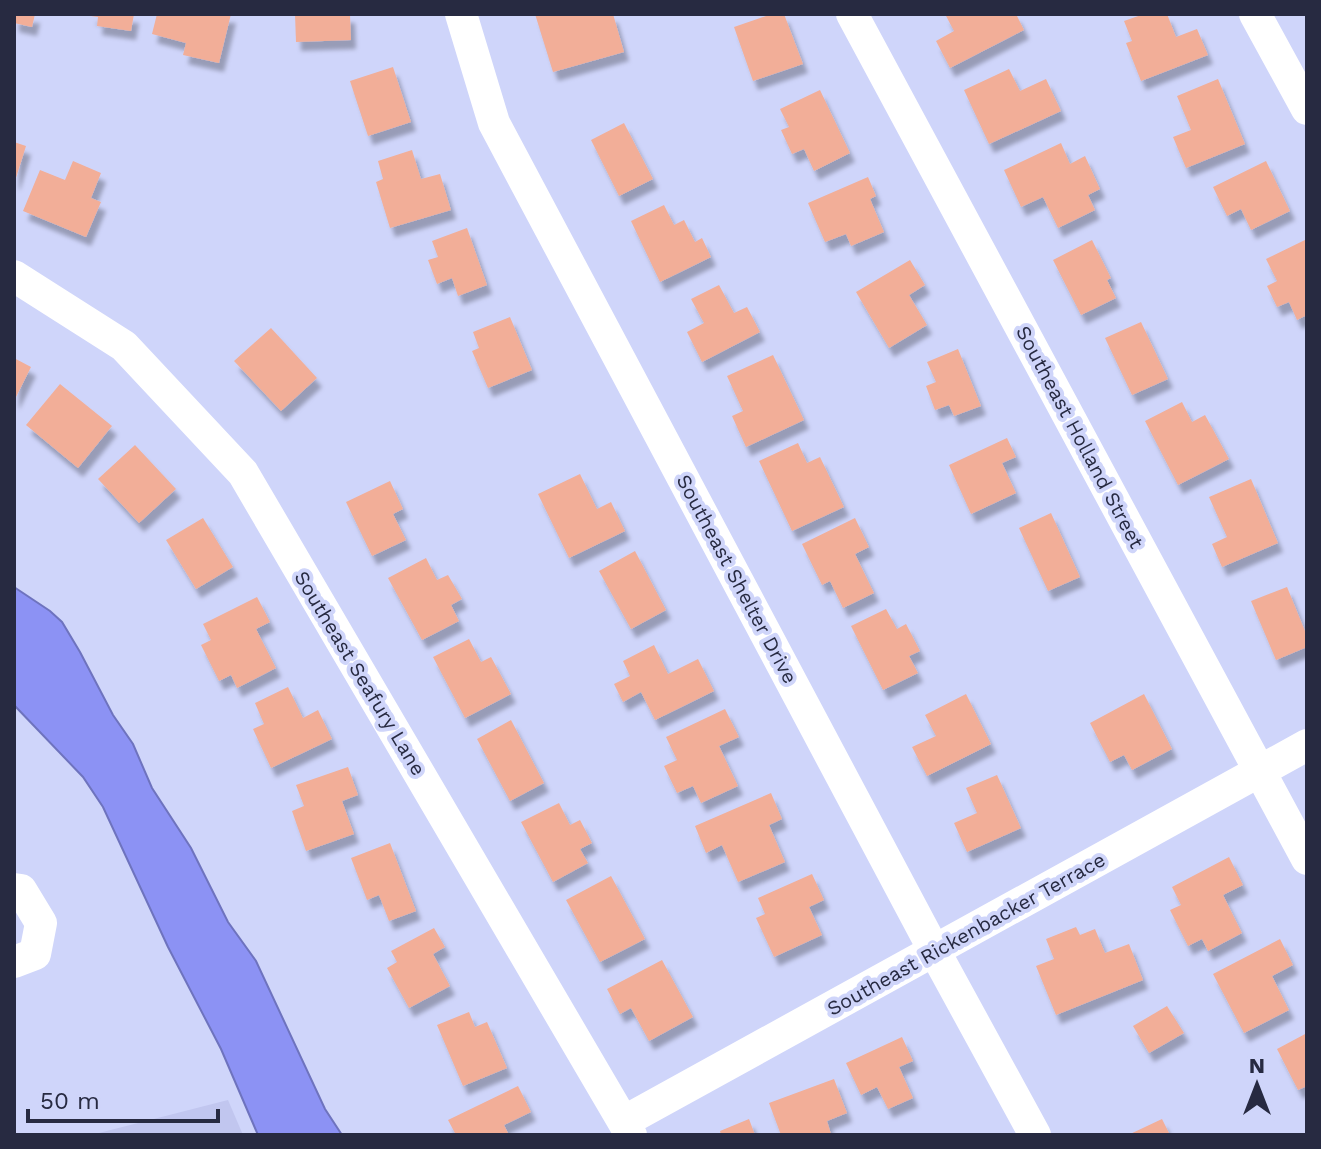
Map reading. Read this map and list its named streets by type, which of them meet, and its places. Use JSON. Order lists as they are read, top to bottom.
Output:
{
  "streets": {
    "street": [
      "Southeast Holland Street",
      "Southeast Shelter Drive",
      "Southeast Seafury Lane",
      "Southeast Rickenbacker Terrace"
    ]
  },
  "crossings": [
    ["Southeast Holland Street", "Southeast Rickenbacker Terrace"],
    ["Southeast Shelter Drive", "Southeast Rickenbacker Terrace"],
    ["Southeast Seafury Lane", "Southeast Rickenbacker Terrace"]
  ],
  "scale_bar": "50 m",
  "north": "top"
}
